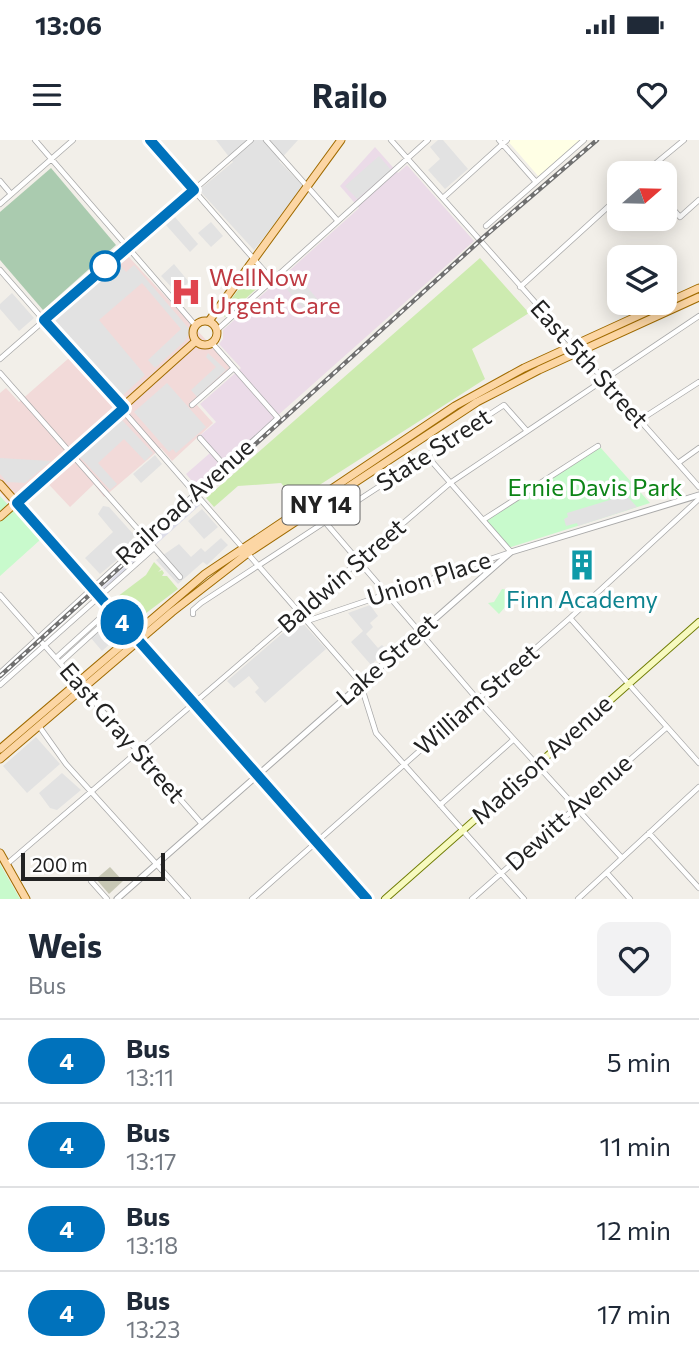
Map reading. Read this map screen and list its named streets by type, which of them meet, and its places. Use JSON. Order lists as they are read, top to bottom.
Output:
{
  "streets": {
    "main road": ["NY 14", "Madison Avenue"],
    "street": [
      "East 5th Street",
      "State Street",
      "Railroad Avenue",
      "Baldwin Street",
      "Union Place",
      "Lake Street",
      "William Street",
      "East Gray Street",
      "Dewitt Avenue"
    ]
  },
  "crossings": [
    ["East 5th Street", "NY 14"],
    ["East 5th Street", "Baldwin Street"],
    ["State Street", "Baldwin Street"],
    ["Railroad Avenue", "East Gray Street"],
    ["NY 14", "East Gray Street"],
    ["Baldwin Street", "East Gray Street"],
    ["Union Place", "Lake Street"],
    ["Lake Street", "William Street"],
    ["Lake Street", "East Gray Street"]
  ],
  "parks": ["Ernie Davis Park"],
  "places": {
    "hospital": ["WellNow Urgent Care"],
    "building": ["Finn Academy"]
  },
  "lines": ["bus line 4"],
  "scale_bar": "200 m",
  "north": "right",
  "page": {
    "status": "13:06",
    "header": "Railo",
    "on_map": "4",
    "scale": "200 m",
    "heading": ["Weis", "Bus"],
    "list": [
      {
        "mark": "4",
        "name": "Bus",
        "note": "13:11",
        "value": "5 min"
      },
      {
        "mark": "4",
        "name": "Bus",
        "note": "13:17",
        "value": "11 min"
      },
      {
        "mark": "4",
        "name": "Bus",
        "note": "13:18",
        "value": "12 min"
      },
      {
        "mark": "4",
        "name": "Bus",
        "note": "13:23",
        "value": "17 min"
      }
    ]
  }
}
